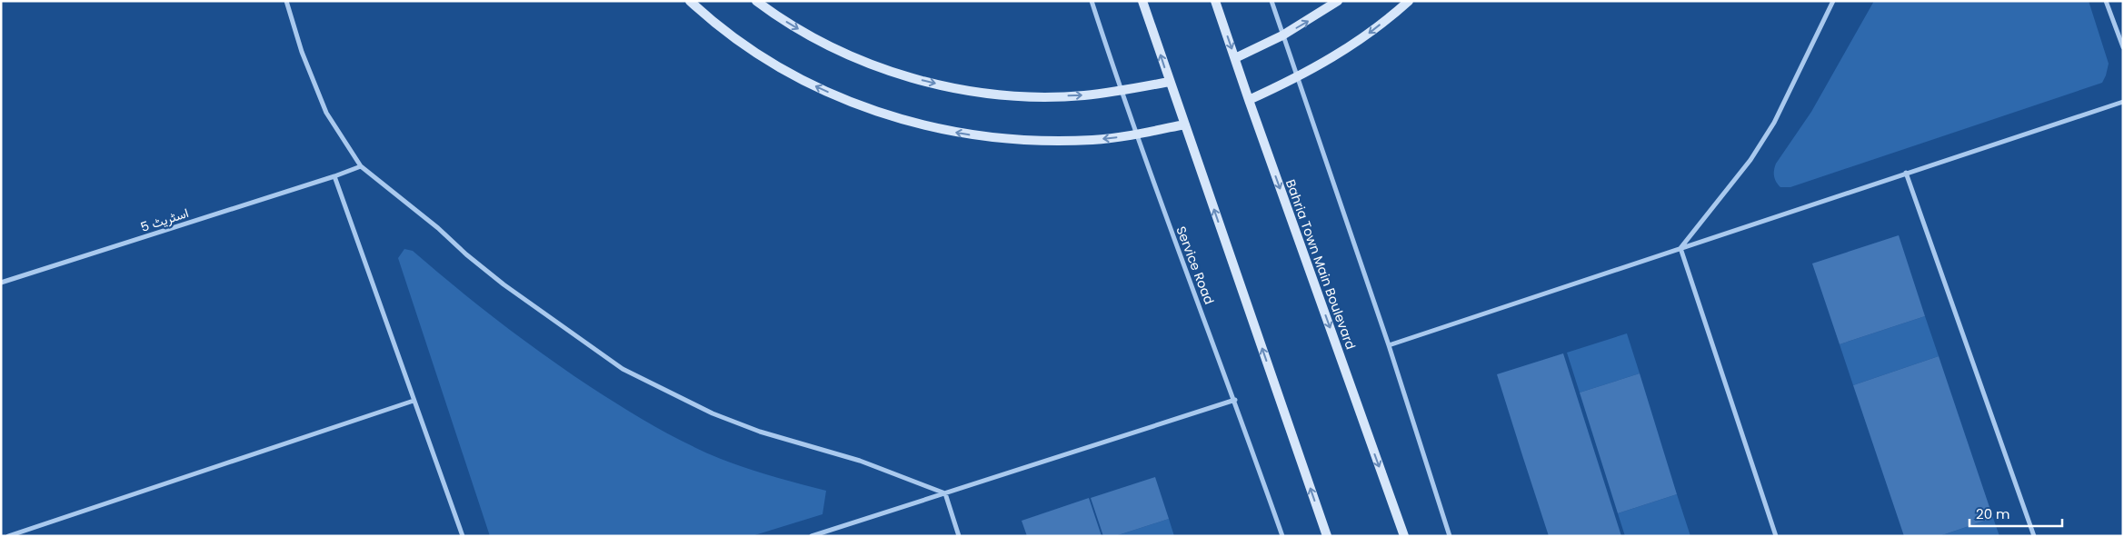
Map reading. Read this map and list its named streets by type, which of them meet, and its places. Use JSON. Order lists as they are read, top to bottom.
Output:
{
  "streets": {
    "street": ["اسٹریٹ 5", "Bahria Town Main Boulevard", "Service Road"]
  },
  "scale_bar": "20 m"
}
